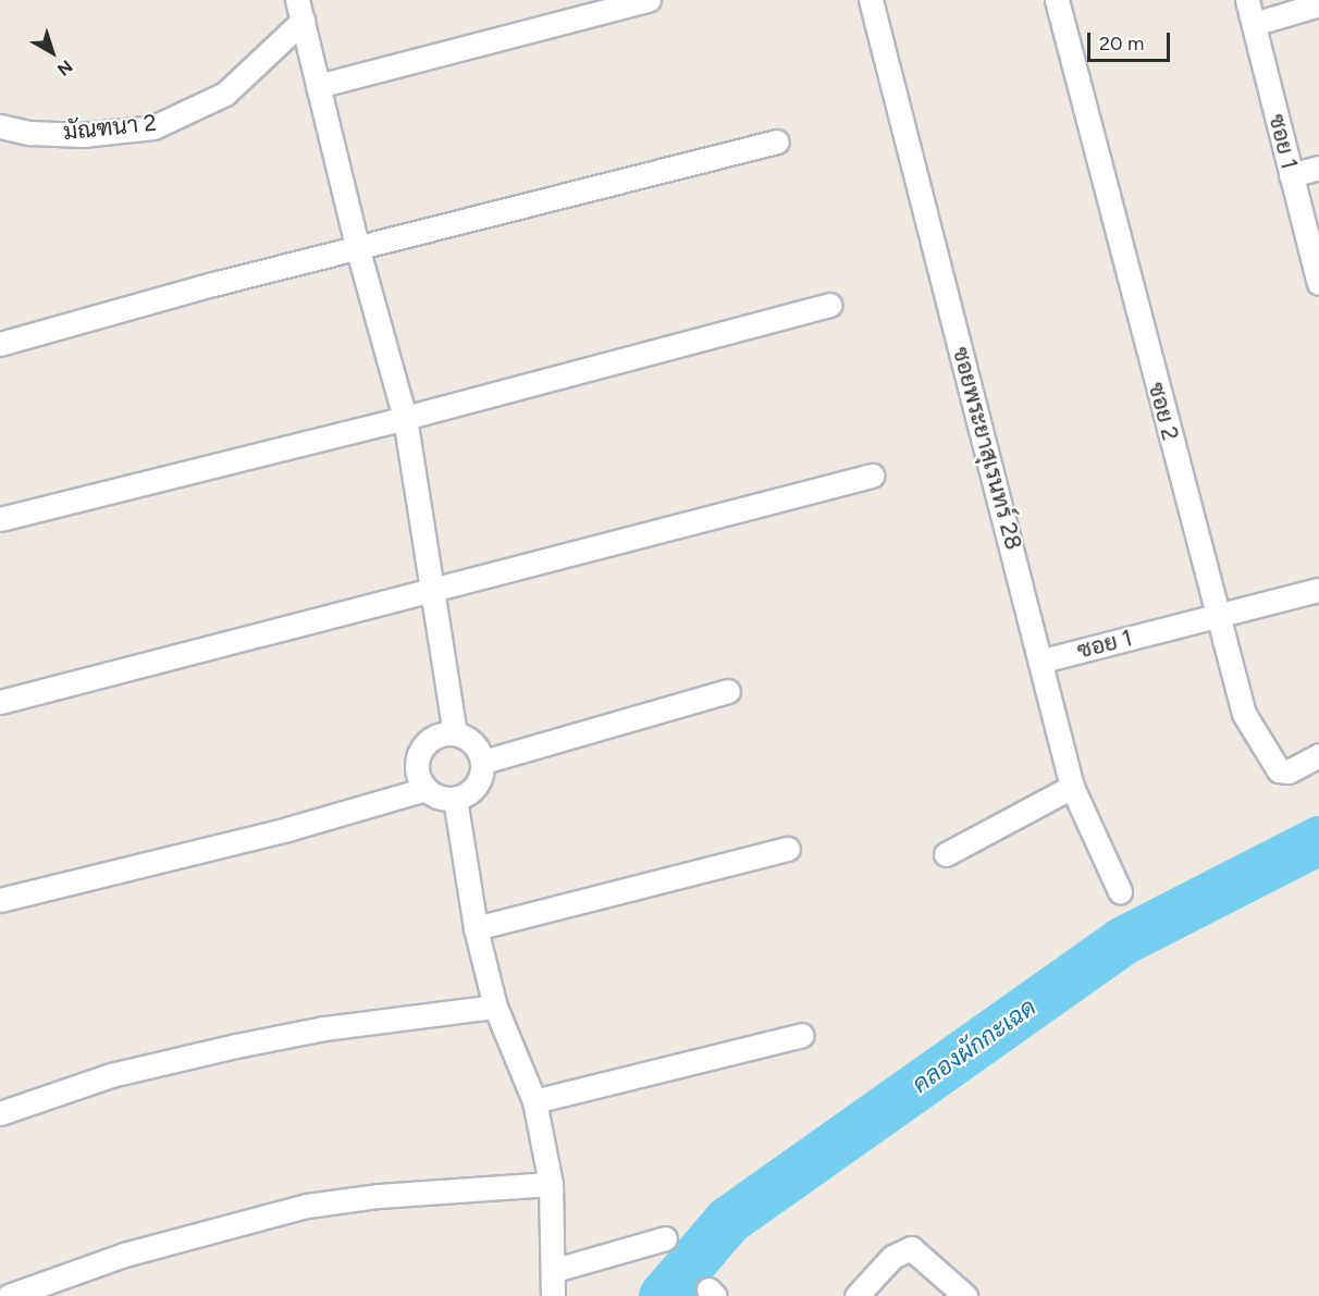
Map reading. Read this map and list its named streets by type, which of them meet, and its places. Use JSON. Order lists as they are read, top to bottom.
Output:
{
  "streets": {
    "street": [
      "มัณฑนา 2",
      "ซอย 1",
      "ซอย 2",
      "ซอยพระยาสุเรนทร์ 28"
    ]
  },
  "crossings": [
    ["ซอย 1", "ซอย 2"],
    ["ซอย 1", "ซอยพระยาสุเรนทร์ 28"]
  ],
  "water": ["คลองผักกะเฉด"],
  "scale_bar": "20 m",
  "north": "bottom right"
}
